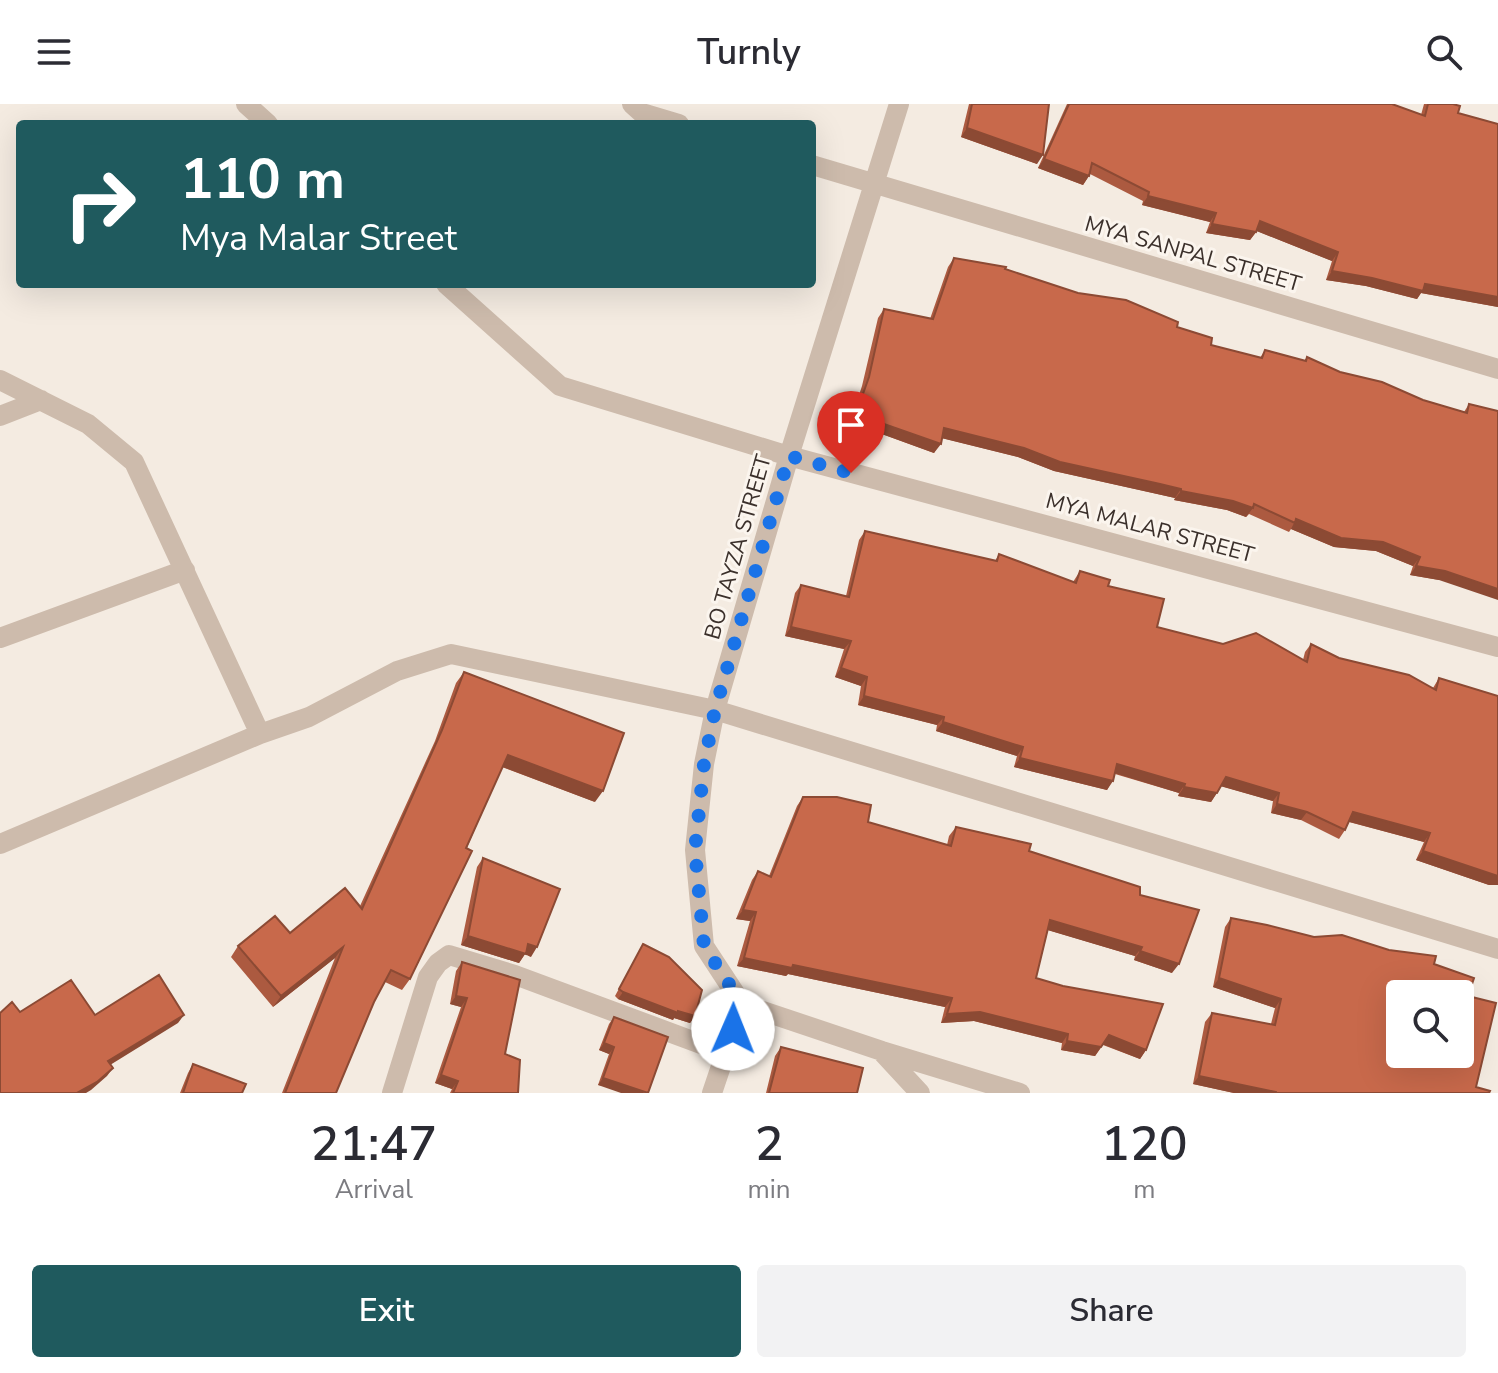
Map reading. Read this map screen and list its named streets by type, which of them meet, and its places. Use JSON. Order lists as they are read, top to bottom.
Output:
{
  "streets": {
    "street": ["MYA SANPAL STREET", "MYA MALAR STREET", "BO TAYZA STREET"]
  },
  "crossings": [
    ["MYA SANPAL STREET", "BO TAYZA STREET"],
    ["MYA MALAR STREET", "BO TAYZA STREET"]
  ],
  "page": {
    "header": "Turnly",
    "turn": ["110 m", "Mya Malar Street"],
    "eta": [
      "21:47",
      "Arrival",
      "2",
      "min",
      "120",
      "m"
    ],
    "buttons": ["Exit", "Share"]
  }
}
